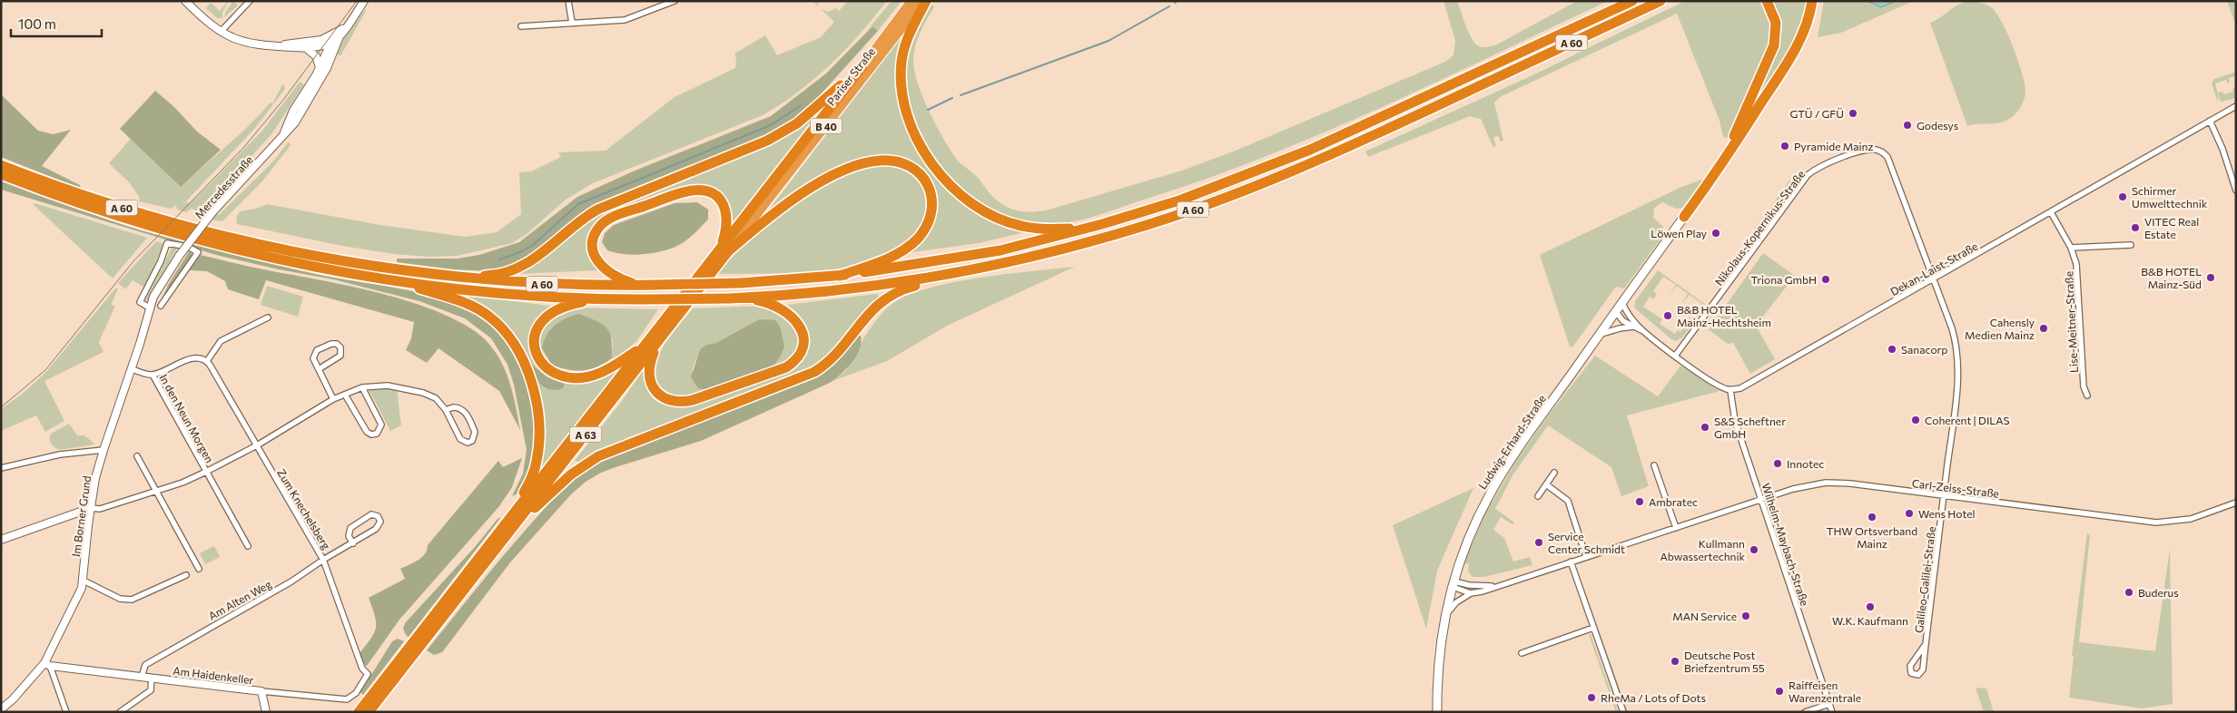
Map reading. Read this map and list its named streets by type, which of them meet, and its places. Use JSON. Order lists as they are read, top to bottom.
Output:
{
  "streets": {
    "highway": [
      "A 60",
      "Pariser Straße",
      "B 40",
      "A 63"
    ],
    "main road": ["Ludwig-Erhard-Straße"],
    "street": [
      "Mercedesstraße",
      "Nikolaus-Kopernikus-Straße",
      "Dekan-Laist-Straße",
      "Lise-Meitner-Straße",
      "In den Neun Morgen",
      "Carl-Zeiss-Straße",
      "Zum Knechelsberg",
      "Im Borner Grund",
      "Wilhelm-Maybach-Straße",
      "Galileo-Galilei-Straße",
      "Am Alten Weg",
      "Am Haidenkeller"
    ]
  },
  "crossings": [
    ["Pariser Straße", "A 63"],
    ["Mercedesstraße", "Im Borner Grund"],
    ["Nikolaus-Kopernikus-Straße", "Dekan-Laist-Straße"],
    ["Nikolaus-Kopernikus-Straße", "Galileo-Galilei-Straße"],
    ["Dekan-Laist-Straße", "Lise-Meitner-Straße"],
    ["Dekan-Laist-Straße", "Wilhelm-Maybach-Straße"],
    ["Dekan-Laist-Straße", "Galileo-Galilei-Straße"],
    ["In den Neun Morgen", "Zum Knechelsberg"],
    ["In den Neun Morgen", "Im Borner Grund"],
    ["Ludwig-Erhard-Straße", "Carl-Zeiss-Straße"],
    ["Carl-Zeiss-Straße", "Wilhelm-Maybach-Straße"],
    ["Carl-Zeiss-Straße", "Galileo-Galilei-Straße"],
    ["Zum Knechelsberg", "Am Alten Weg"],
    ["Zum Knechelsberg", "Am Haidenkeller"],
    ["Im Borner Grund", "Am Haidenkeller"],
    ["Am Alten Weg", "Am Haidenkeller"]
  ],
  "places": [
    "GTÜ / GFÜ",
    "Godesys",
    "Pyramide Mainz",
    "Schirmer Umwelttechnik",
    "VITEC Real Estate",
    "Löwen Play",
    "B&B HOTEL Mainz-Süd",
    "Triona GmbH",
    "B&B HOTEL Mainz-Hechtsheim",
    "Cahensly Medien Mainz",
    "Sanacorp",
    "Coherent | DILAS",
    "S&S Scheftner GmbH",
    "Innotec",
    "Ambratec",
    "Wens Hotel",
    "THW Ortsverband Mainz",
    "Service Center Schmidt",
    "Kullmann Abwassertechnik",
    "Buderus",
    "W.K. Kaufmann",
    "MAN Service",
    "Deutsche Post Briefzentrum 55",
    "Raiffeisen Warenzentrale",
    "RheMa / Lots of Dots"
  ],
  "scale_bar": "100 m"
}
